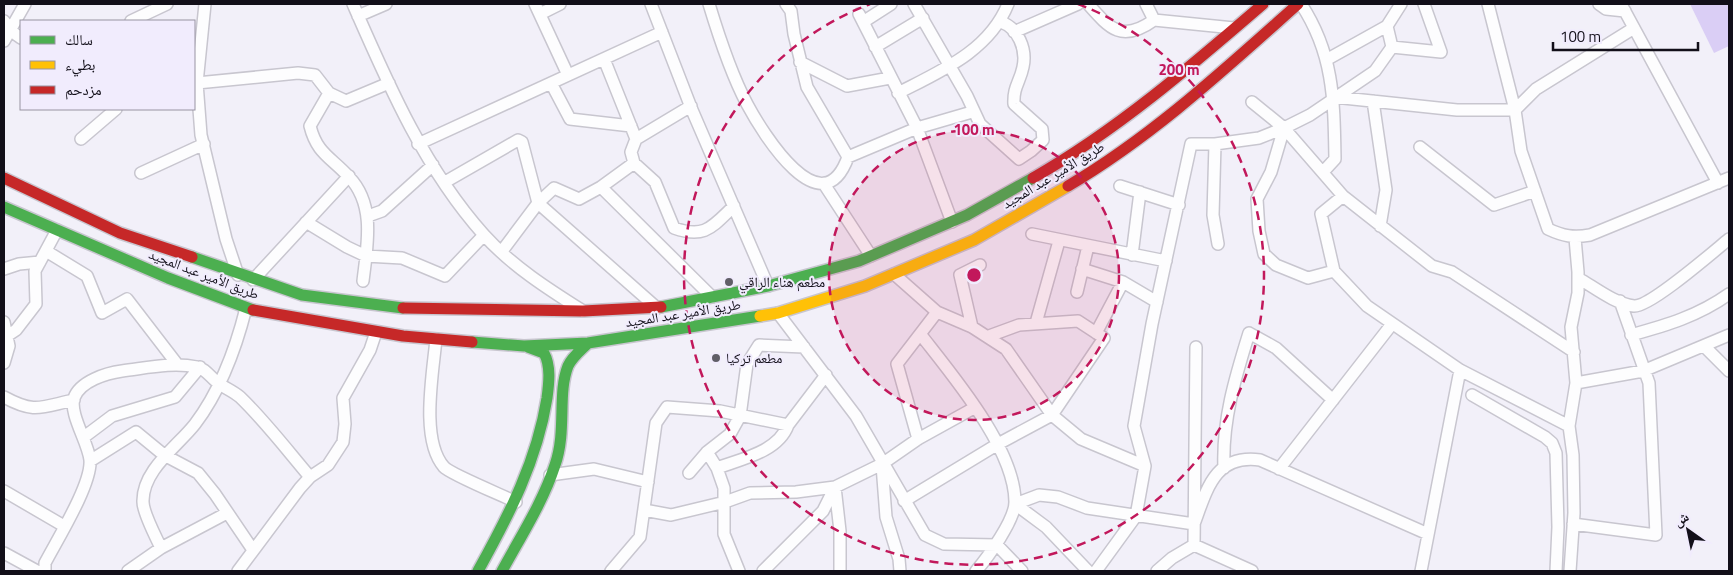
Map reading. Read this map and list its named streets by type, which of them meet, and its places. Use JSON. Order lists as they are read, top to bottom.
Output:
{
  "streets": {
    "main road": ["طريق الأمير عبد المجيد"]
  },
  "places": ["مطعم هناء الراقي", "مطعم تركيا"],
  "legend": ["سالك", "بطيء", "مزدحم"],
  "scale_bar": "100 m",
  "north": "top left",
  "rings": ["200 m", "100 m"]
}
